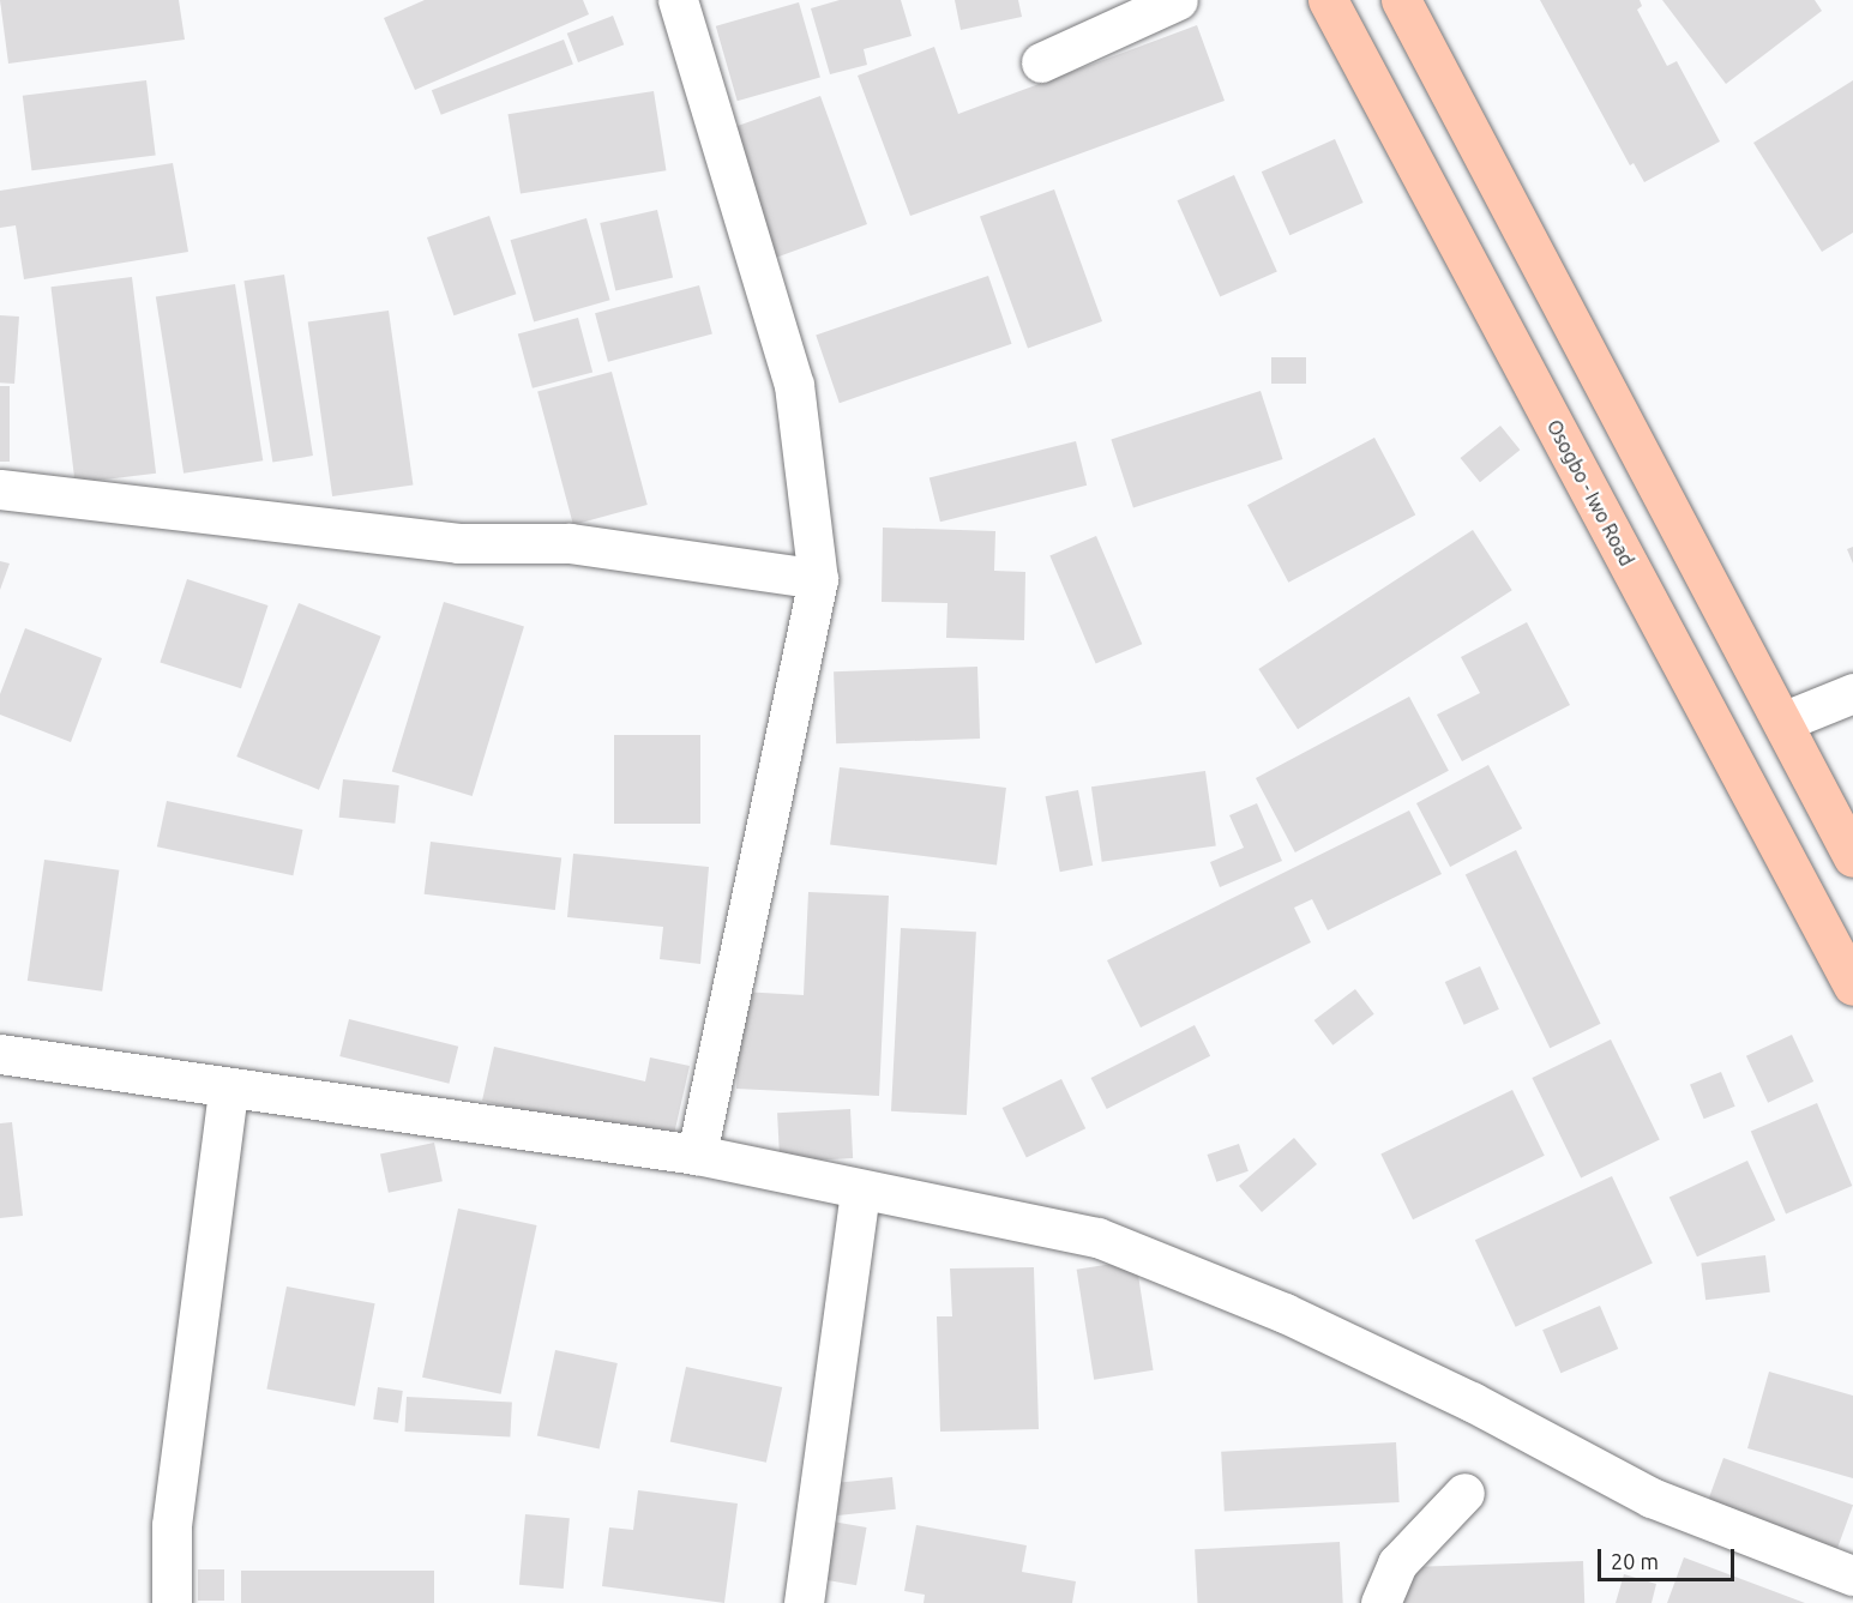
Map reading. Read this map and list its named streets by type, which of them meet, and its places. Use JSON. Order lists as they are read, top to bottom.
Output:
{
  "streets": {
    "main road": ["Osogbo - Iwo Road"]
  },
  "scale_bar": "20 m"
}
